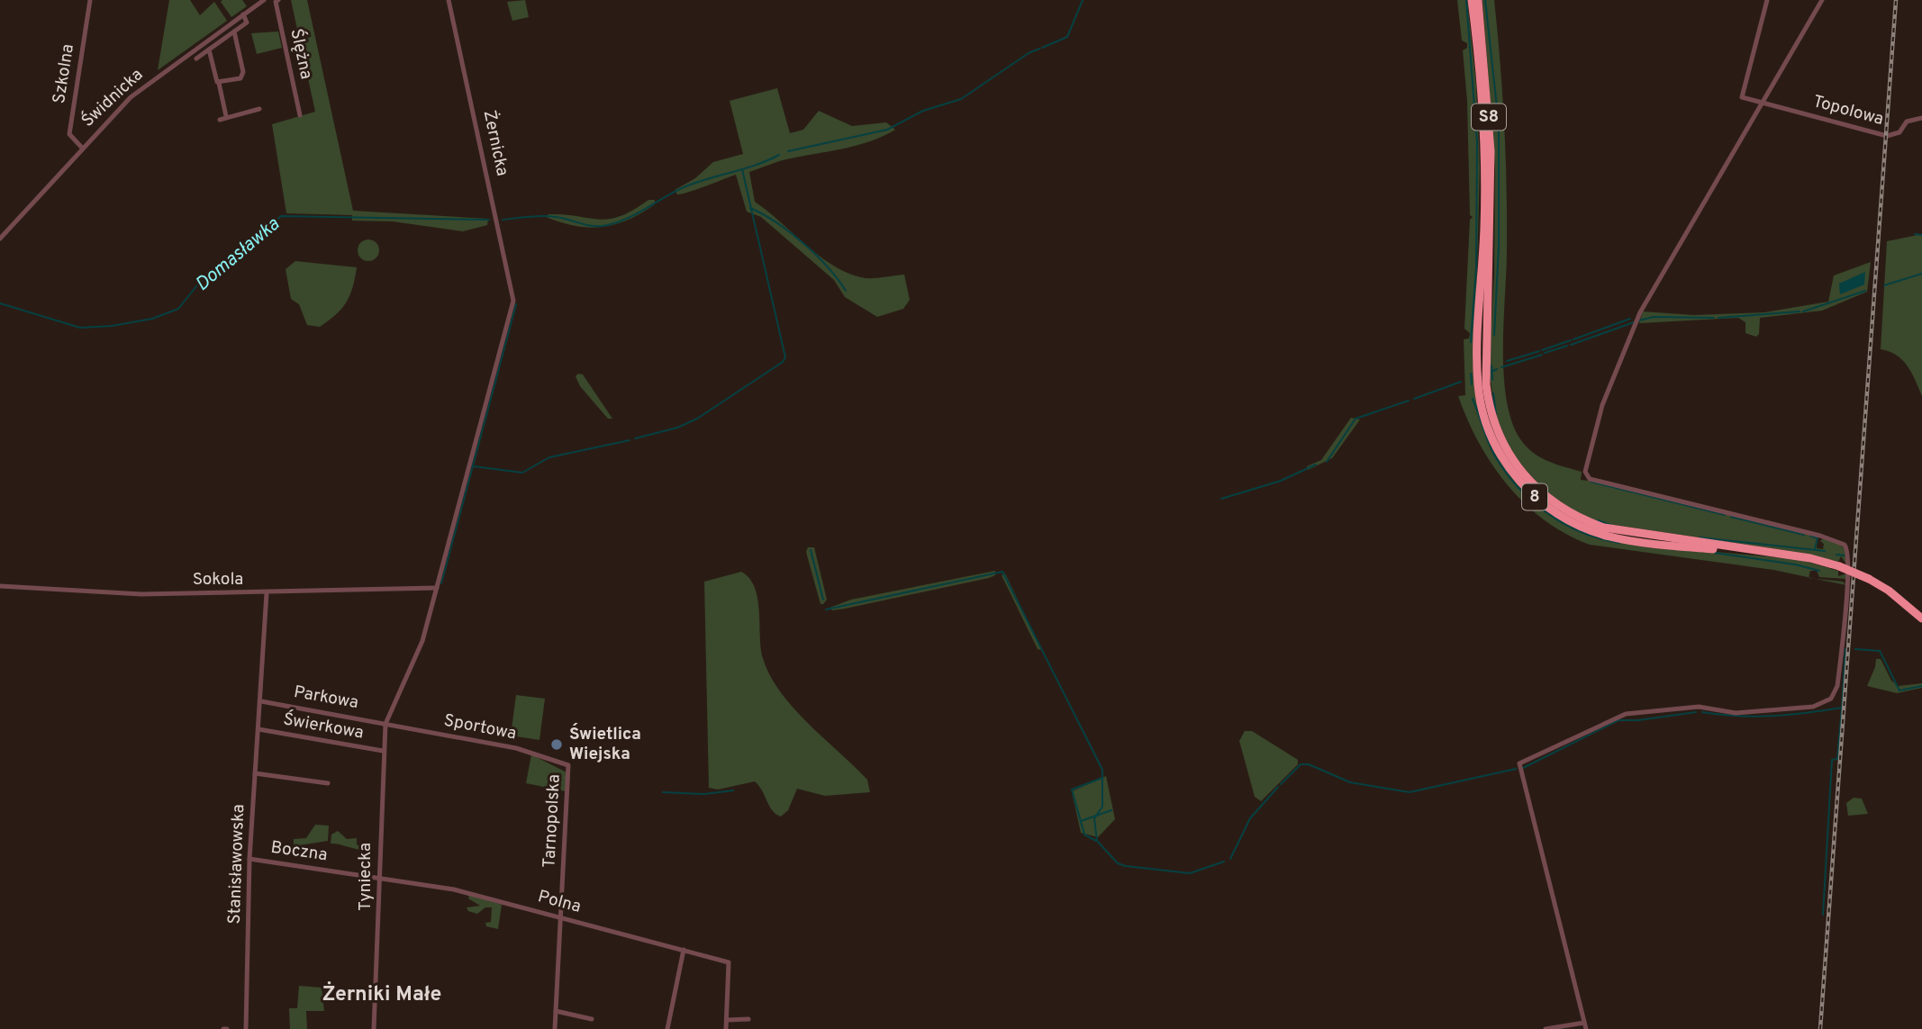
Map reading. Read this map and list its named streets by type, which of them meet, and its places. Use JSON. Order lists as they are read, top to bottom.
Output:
{
  "streets": {
    "highway": ["S8", "8"],
    "street": [
      "Ślężna",
      "Szkolna",
      "Świdnicka",
      "Topolowa",
      "Żernicka",
      "Sokola",
      "Parkowa",
      "Świerkowa",
      "Sportowa",
      "Tarnopolska",
      "Boczna",
      "Stanisławowska",
      "Tyniecka",
      "Polna"
    ]
  },
  "crossings": [
    ["Szkolna", "Świdnicka"],
    ["S8", "8"],
    ["Żernicka", "Tyniecka"],
    ["Sokola", "Stanisławowska"],
    ["Sokola", "Tyniecka"],
    ["Parkowa", "Sportowa"],
    ["Parkowa", "Stanisławowska"],
    ["Parkowa", "Tyniecka"],
    ["Świerkowa", "Stanisławowska"],
    ["Świerkowa", "Tyniecka"],
    ["Sportowa", "Tarnopolska"],
    ["Sportowa", "Tyniecka"],
    ["Tarnopolska", "Polna"],
    ["Boczna", "Stanisławowska"],
    ["Boczna", "Tyniecka"],
    ["Boczna", "Polna"],
    ["Tyniecka", "Polna"]
  ],
  "districts": ["Żerniki Małe"],
  "water": ["Domasławka"],
  "places": ["Świetlica Wiejska"]
}
